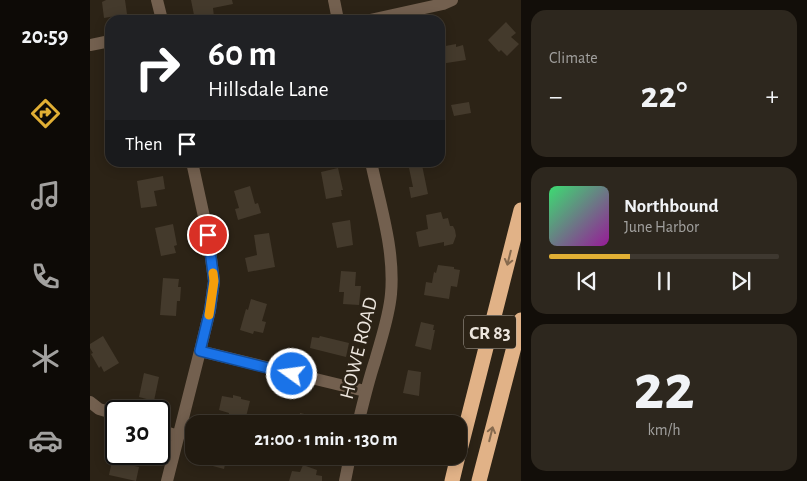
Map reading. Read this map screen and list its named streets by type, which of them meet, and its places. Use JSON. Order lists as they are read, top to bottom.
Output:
{
  "streets": {
    "highway": ["CR 83"],
    "street": ["HOWE ROAD"]
  },
  "page": {
    "tabs": "20:59",
    "tile": [
      "Climate",
      ["22", "km/h"]
    ],
    "turn": ["60 m", "Hillsdale Lane"],
    "heat": ["−", "22°", "+"],
    "then": "Then",
    "song": ["Northbound", "June Harbor"],
    "limit": "30",
    "trip": "21:00 · 1 min · 130 m"
  }
}
